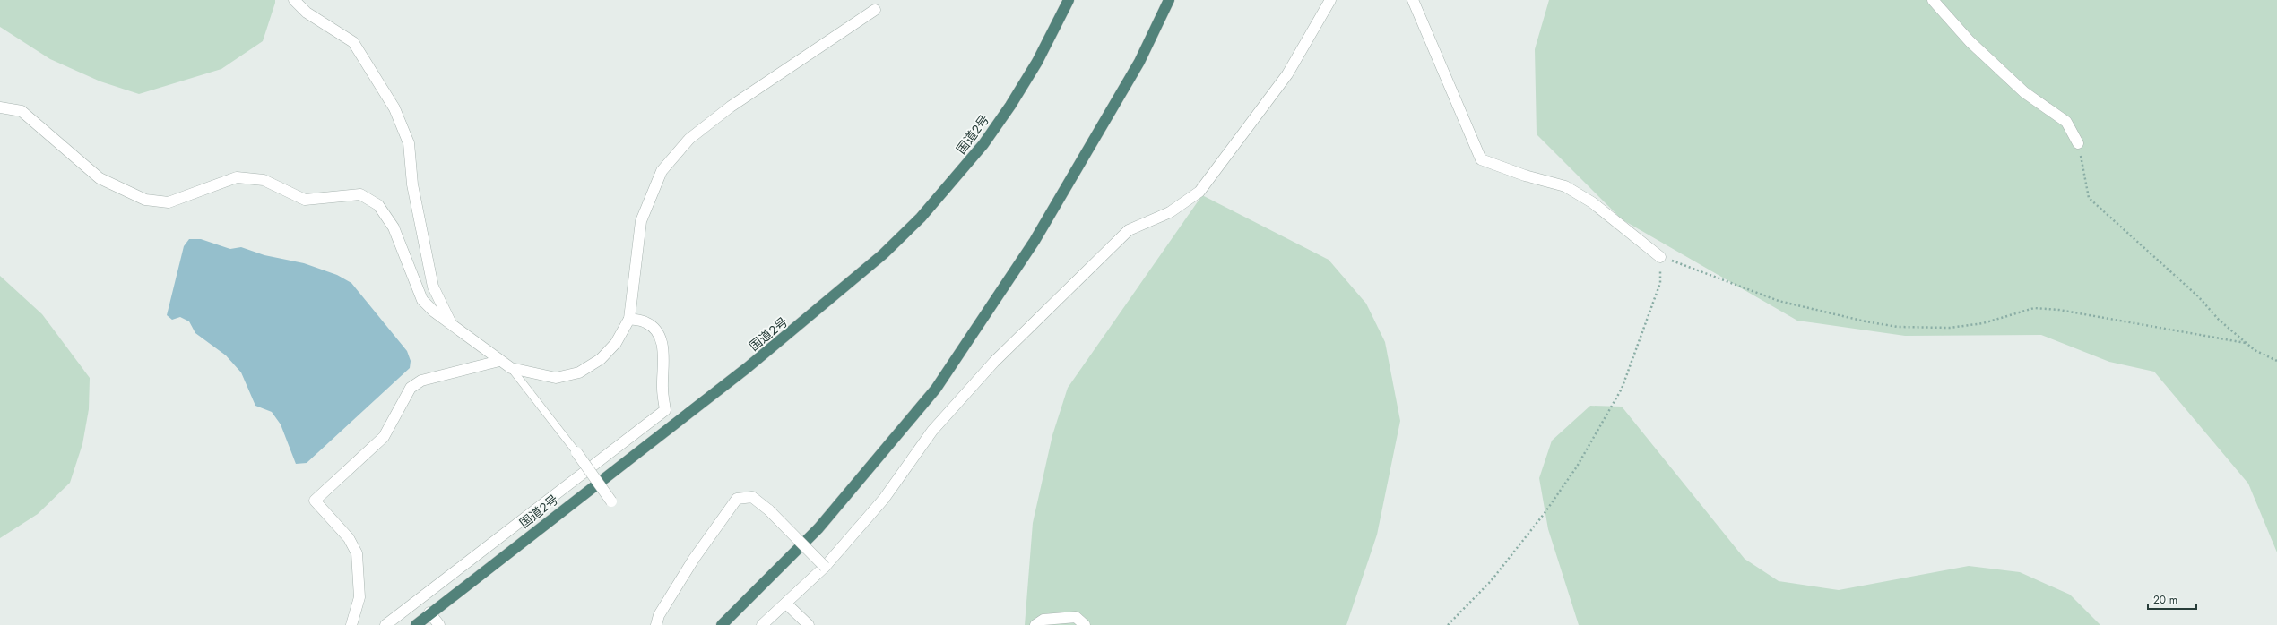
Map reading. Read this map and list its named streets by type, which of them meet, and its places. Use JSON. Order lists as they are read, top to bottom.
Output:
{
  "streets": {
    "highway": ["国道2号"]
  },
  "scale_bar": "20 m"
}
